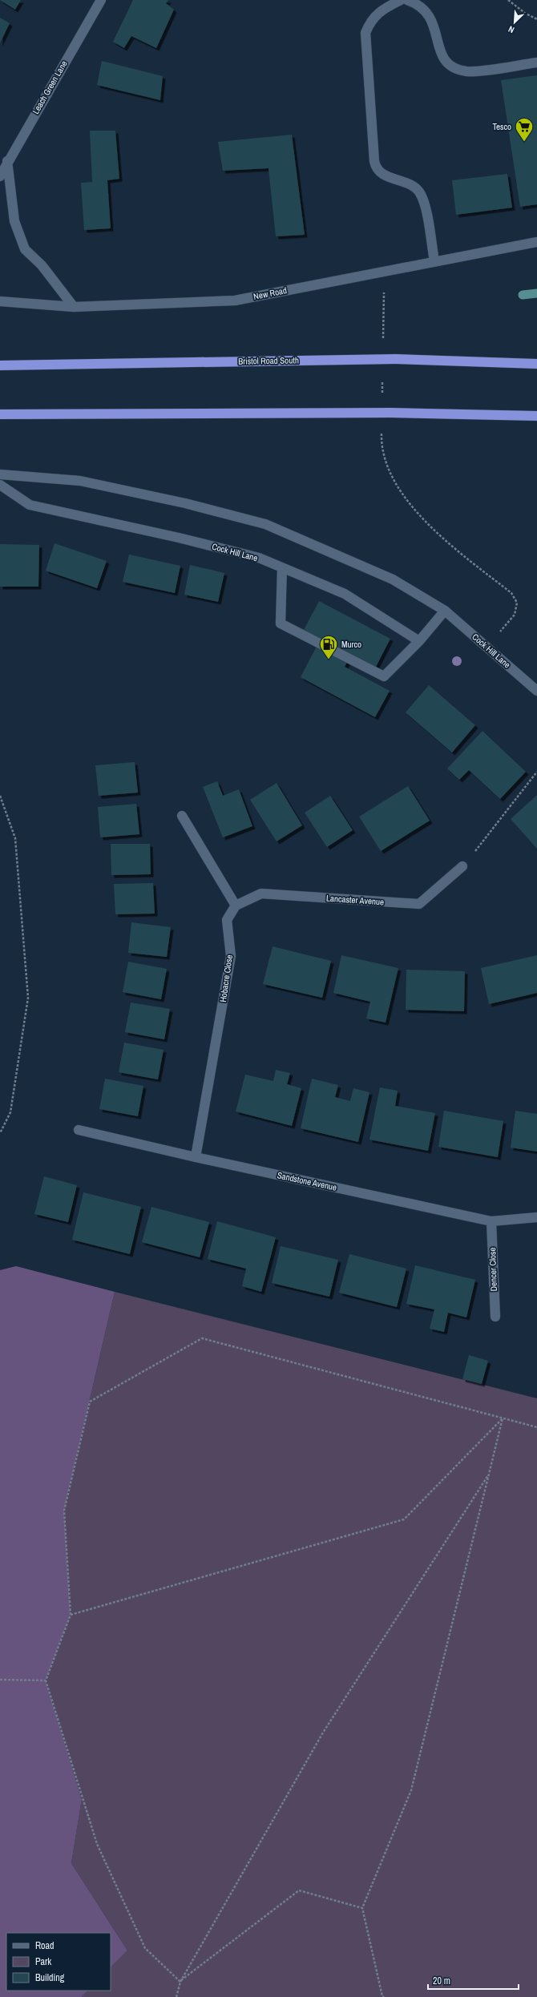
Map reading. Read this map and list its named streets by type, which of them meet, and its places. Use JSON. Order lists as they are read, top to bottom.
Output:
{
  "streets": {
    "highway": ["Bristol Road South"],
    "street": [
      "Leach Green Lane",
      "New Road",
      "Cock Hill Lane",
      "Lancaster Avenue",
      "Hobacre Close",
      "Sandstone Avenue",
      "Dencer Close"
    ]
  },
  "crossings": [
    ["Lancaster Avenue", "Hobacre Close"],
    ["Hobacre Close", "Sandstone Avenue"],
    ["Sandstone Avenue", "Dencer Close"]
  ],
  "places": {
    "supermarket": ["Tesco"],
    "fuel station": ["Murco"]
  },
  "legend": ["Road", "Park", "Building"],
  "scale_bar": "20 m",
  "north": "bottom left"
}
